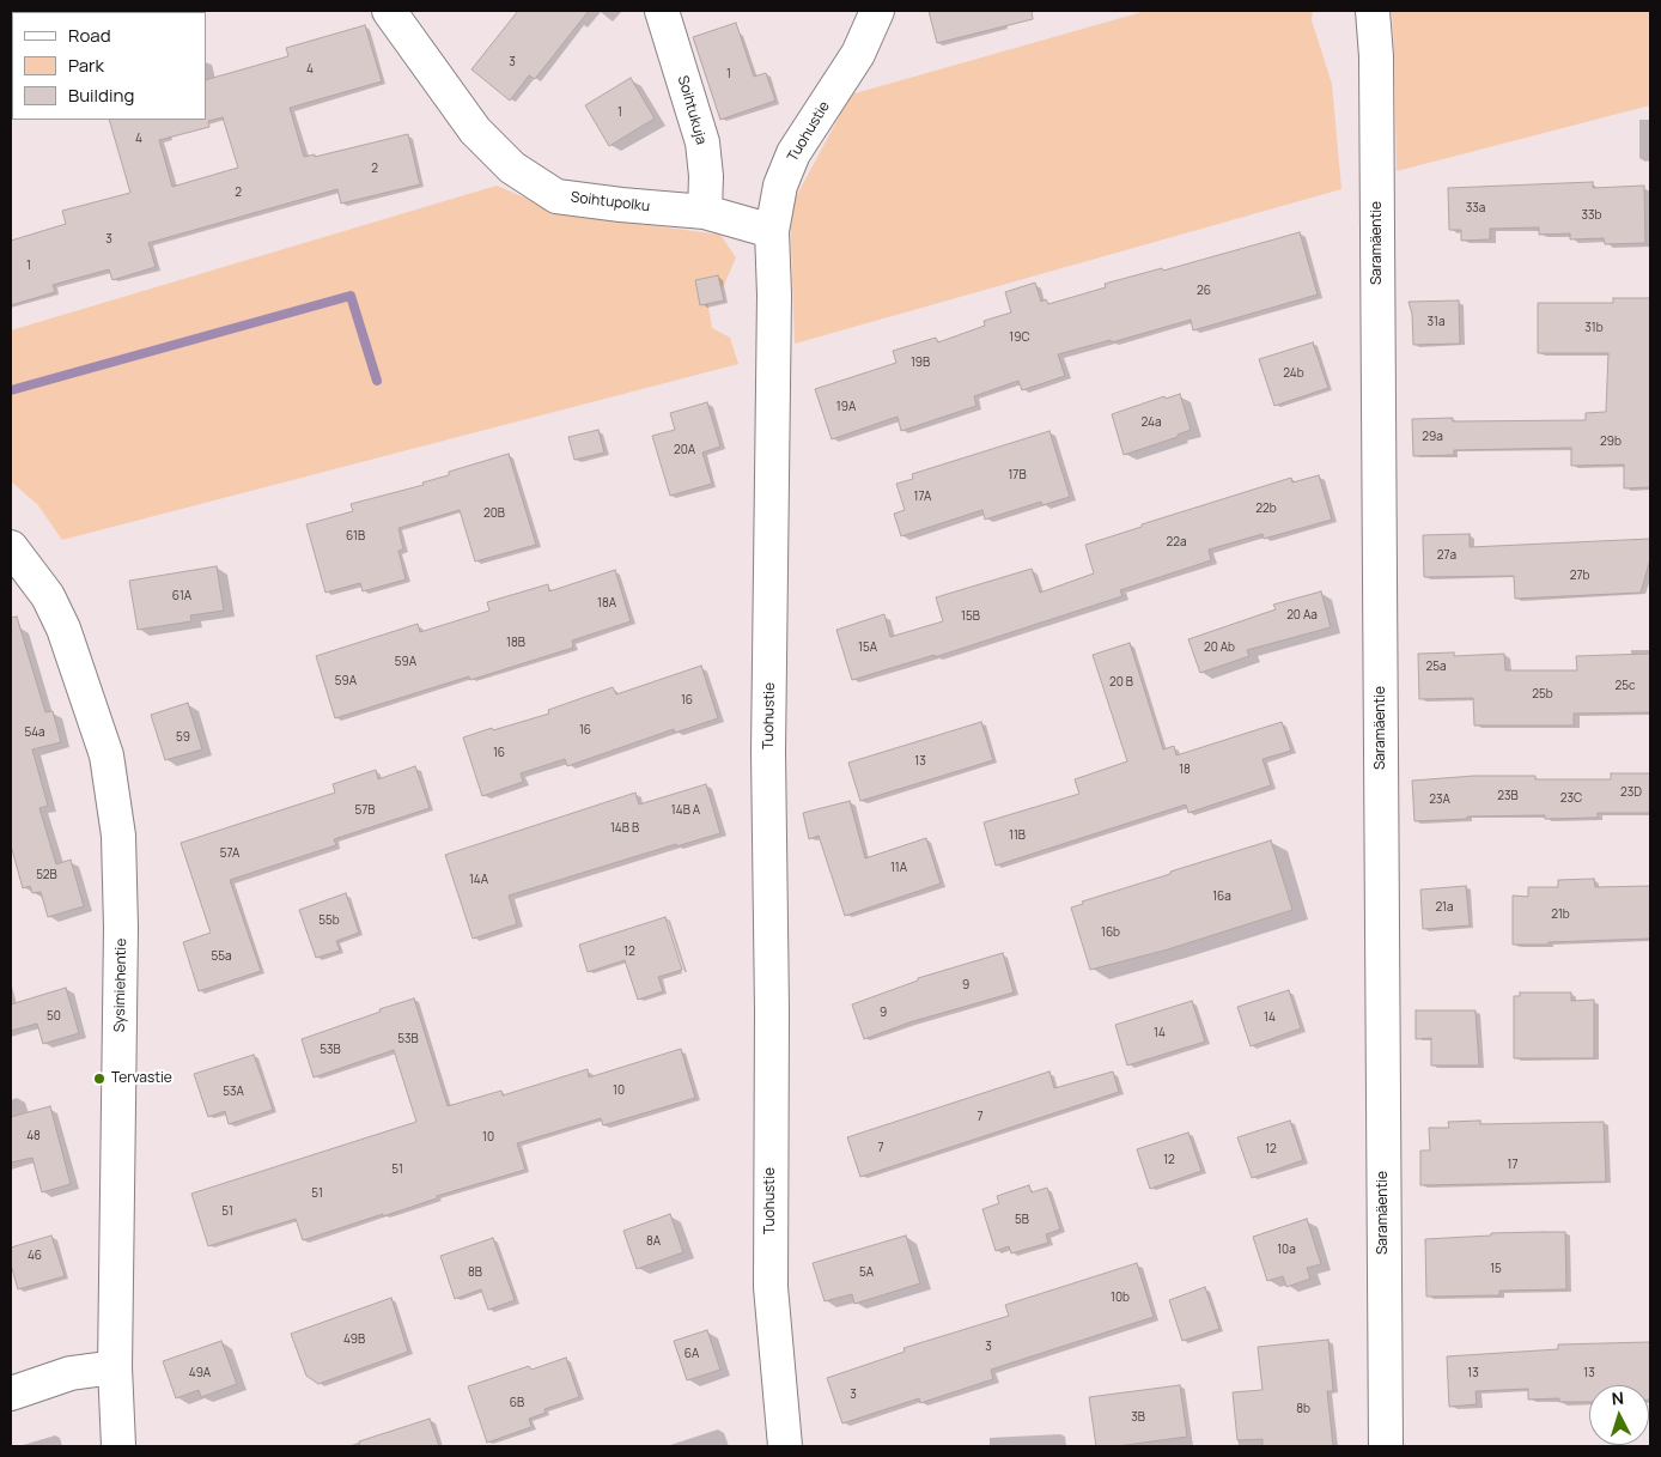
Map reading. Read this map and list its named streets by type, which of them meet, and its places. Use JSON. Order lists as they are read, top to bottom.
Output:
{
  "streets": {
    "street": [
      "Soihtukuja",
      "Tuohustie",
      "Soihtupolku",
      "Saramäentie",
      "Sysimiehentie"
    ]
  },
  "crossings": [
    ["Soihtukuja", "Soihtupolku"],
    ["Tuohustie", "Soihtupolku"]
  ],
  "places": ["Tervastie"],
  "house_numbers": [
    "3",
    "4",
    "1",
    "1",
    "4",
    "2",
    "2",
    "33a",
    "33b",
    "3",
    "1",
    "26",
    "31a",
    "31b",
    "19C",
    "19B",
    "24b",
    "19A",
    "24a",
    "29a",
    "29b",
    "20A",
    "17B",
    "17A",
    "22b",
    "20B",
    "61B",
    "22a",
    "27a",
    "27b",
    "61A",
    "18A",
    "20 Aa",
    "15B",
    "18B",
    "15A",
    "20 Ab",
    "59A",
    "25a",
    "59A",
    "20 B",
    "25c",
    "25b",
    "16",
    "16",
    "54a",
    "59",
    "16",
    "13",
    "18",
    "23D",
    "23B",
    "23C",
    "23A",
    "57B",
    "14B A",
    "14B B",
    "11B",
    "57A",
    "11A",
    "52B",
    "14A",
    "16a",
    "21a",
    "21b",
    "55b",
    "16b",
    "12",
    "55a",
    "9",
    "9",
    "50",
    "14",
    "14",
    "53B",
    "53B",
    "10",
    "53A",
    "7",
    "48",
    "10",
    "7",
    "12",
    "12",
    "17",
    "51",
    "51",
    "51",
    "5B",
    "8A",
    "10a",
    "46",
    "15",
    "8B",
    "5A",
    "10b",
    "49B",
    "3",
    "6A",
    "49A",
    "13",
    "13",
    "3",
    "6B",
    "8b",
    "3B"
  ],
  "legend": ["Road", "Park", "Building"],
  "north": "top"
}
